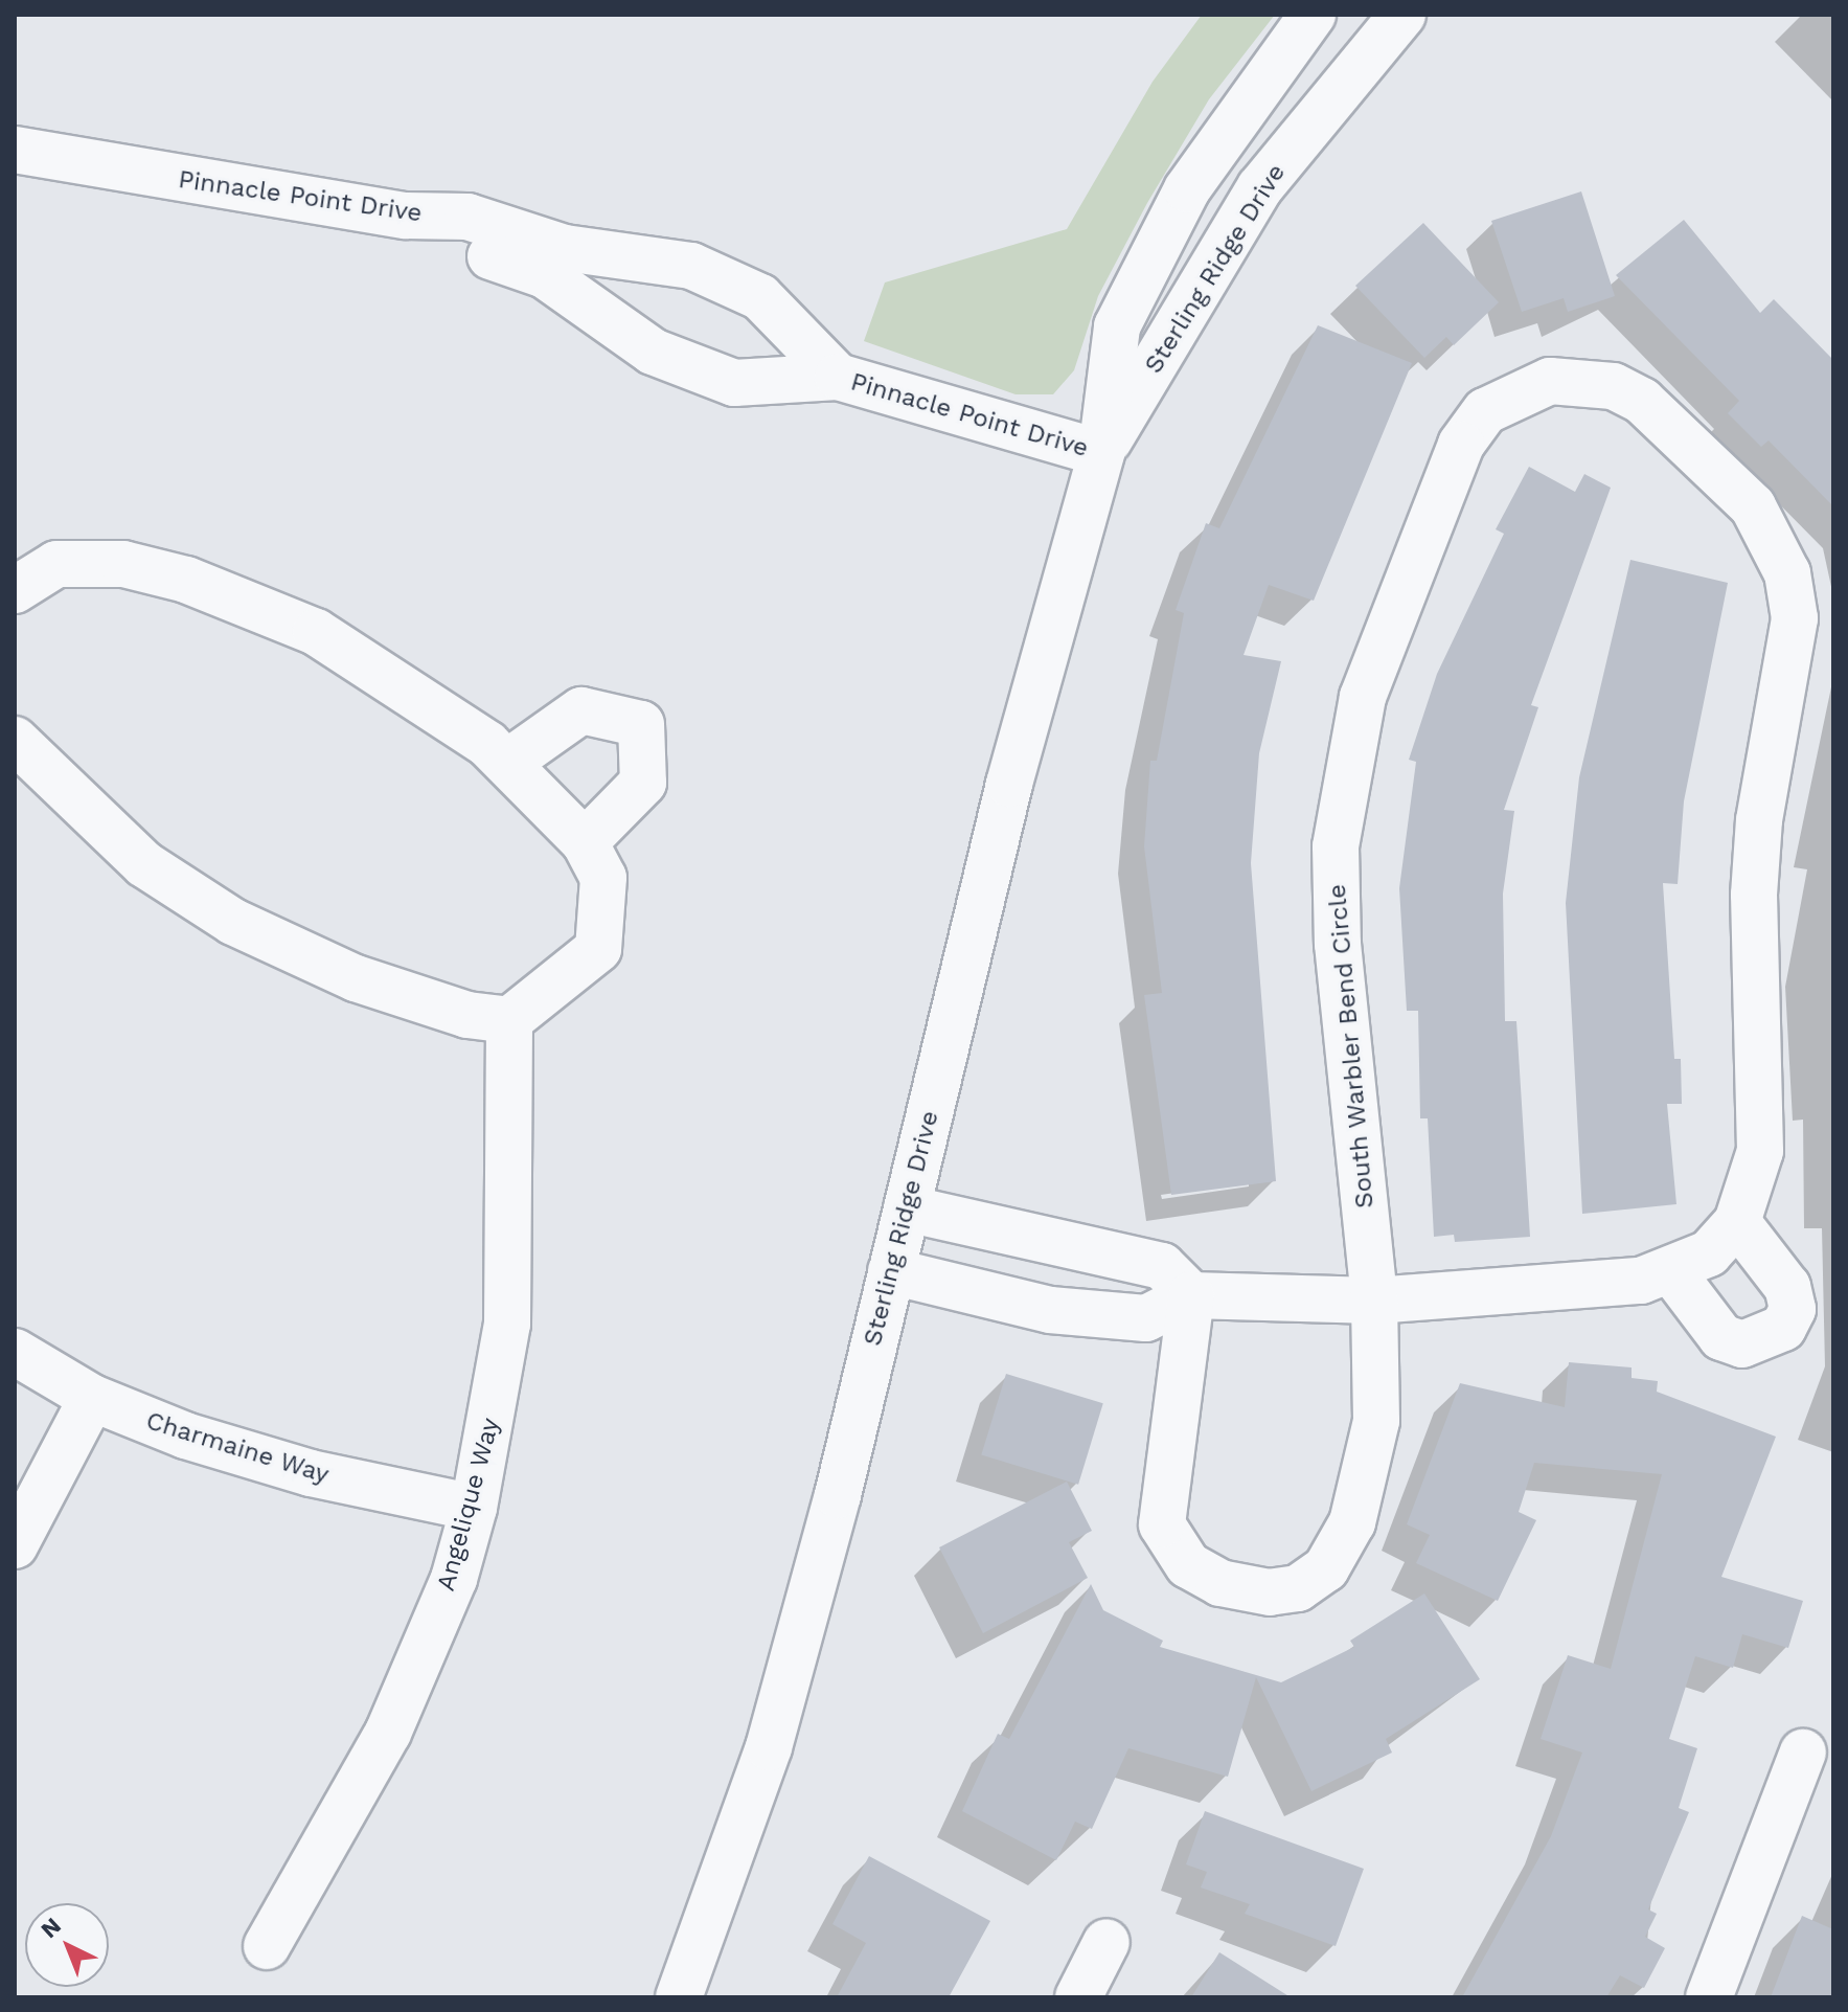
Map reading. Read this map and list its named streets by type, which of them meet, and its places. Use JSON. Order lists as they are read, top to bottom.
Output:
{
  "streets": {
    "street": [
      "Pinnacle Point Drive",
      "Sterling Ridge Drive",
      "South Warbler Bend Circle",
      "Charmaine Way",
      "Angelique Way"
    ]
  },
  "crossings": [
    ["Pinnacle Point Drive", "Sterling Ridge Drive"],
    ["Charmaine Way", "Angelique Way"]
  ],
  "north": "top left"
}
